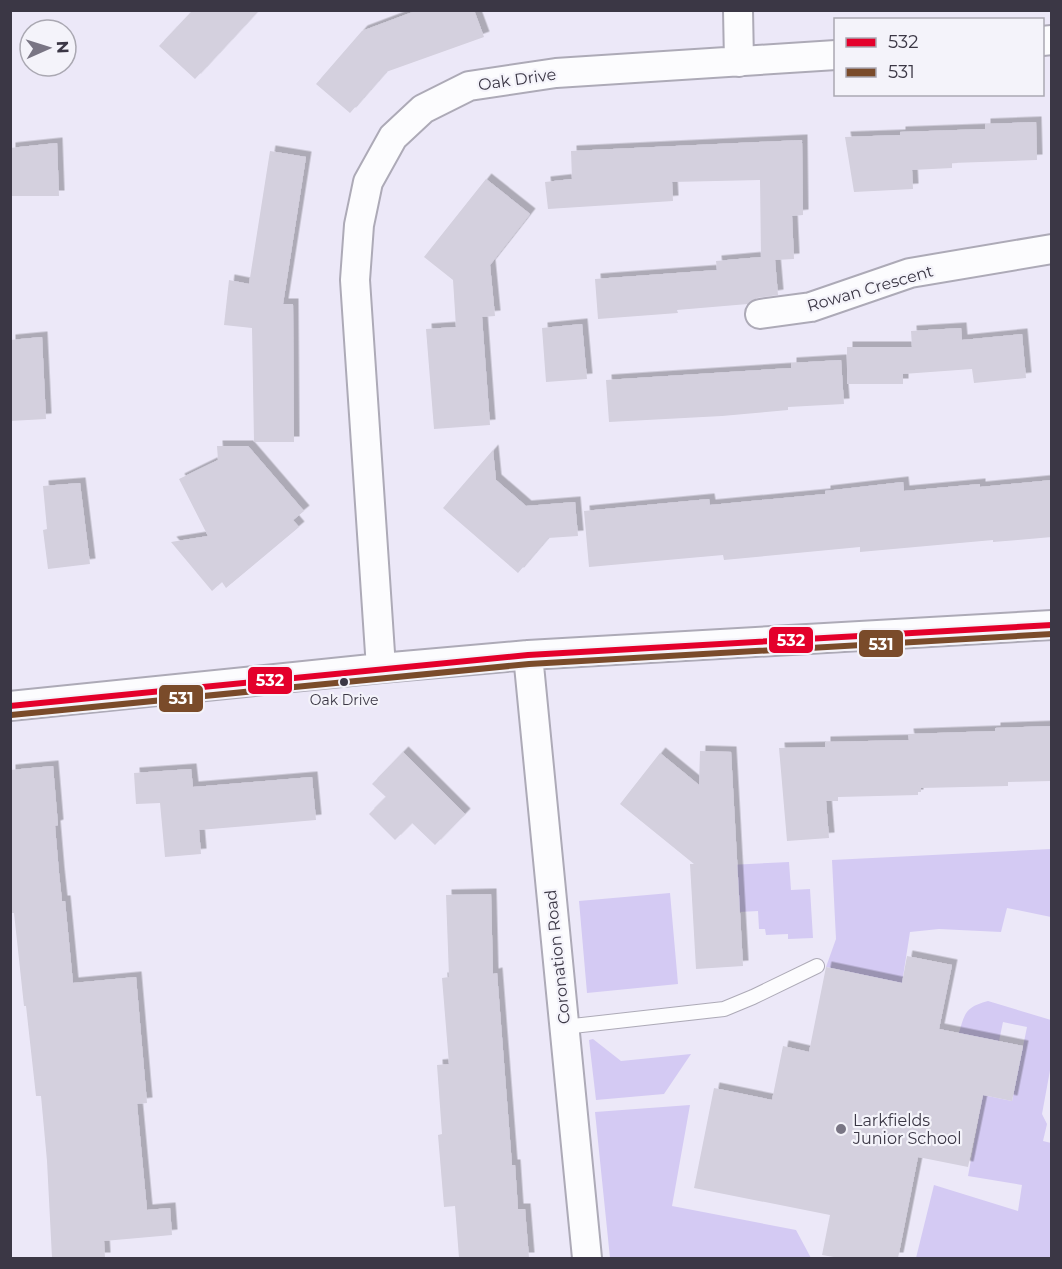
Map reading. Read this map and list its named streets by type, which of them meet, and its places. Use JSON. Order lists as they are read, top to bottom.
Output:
{
  "streets": {
    "street": ["Oak Drive", "Rowan Crescent", "Coronation Road"]
  },
  "places": ["Oak Drive", "Larkfields Junior School"],
  "lines": ["transit line 532", "transit line 531"],
  "legend": ["532", "531"],
  "north": "right"
}
